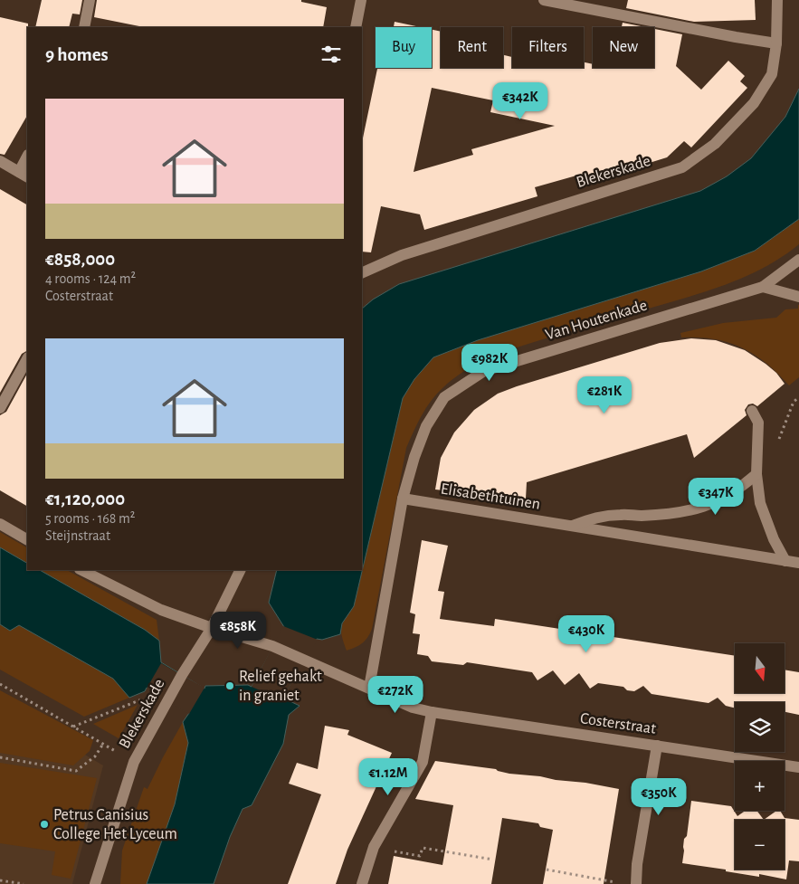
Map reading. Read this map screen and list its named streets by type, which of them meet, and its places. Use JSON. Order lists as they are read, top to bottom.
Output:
{
  "streets": {
    "street": [
      "Blekerskade",
      "Van Houtenkade",
      "Elisabethtuinen",
      "Costerstraat"
    ]
  },
  "crossings": [
    ["Van Houtenkade", "Elisabethtuinen"]
  ],
  "places": ["Relief gehakt in graniet", "Petrus Canisius College Het Lyceum"],
  "north": "bottom",
  "page": {
    "chip": [
      "Buy",
      "Rent",
      "Filters",
      "New"
    ],
    "heading": "9 homes",
    "list": [
      {
        "name": "€858,000",
        "note": "4 rooms · 124 m² · Costerstraat"
      },
      {
        "name": "€1,120,000",
        "note": "5 rooms · 168 m² · Steijnstraat"
      }
    ],
    "price": [
      "€342K",
      "€982K",
      "€281K",
      "€347K",
      "€858K",
      "€430K",
      "€272K",
      "€1.12M",
      "€350K"
    ],
    "map_buttons": ["+", "−"]
  }
}
